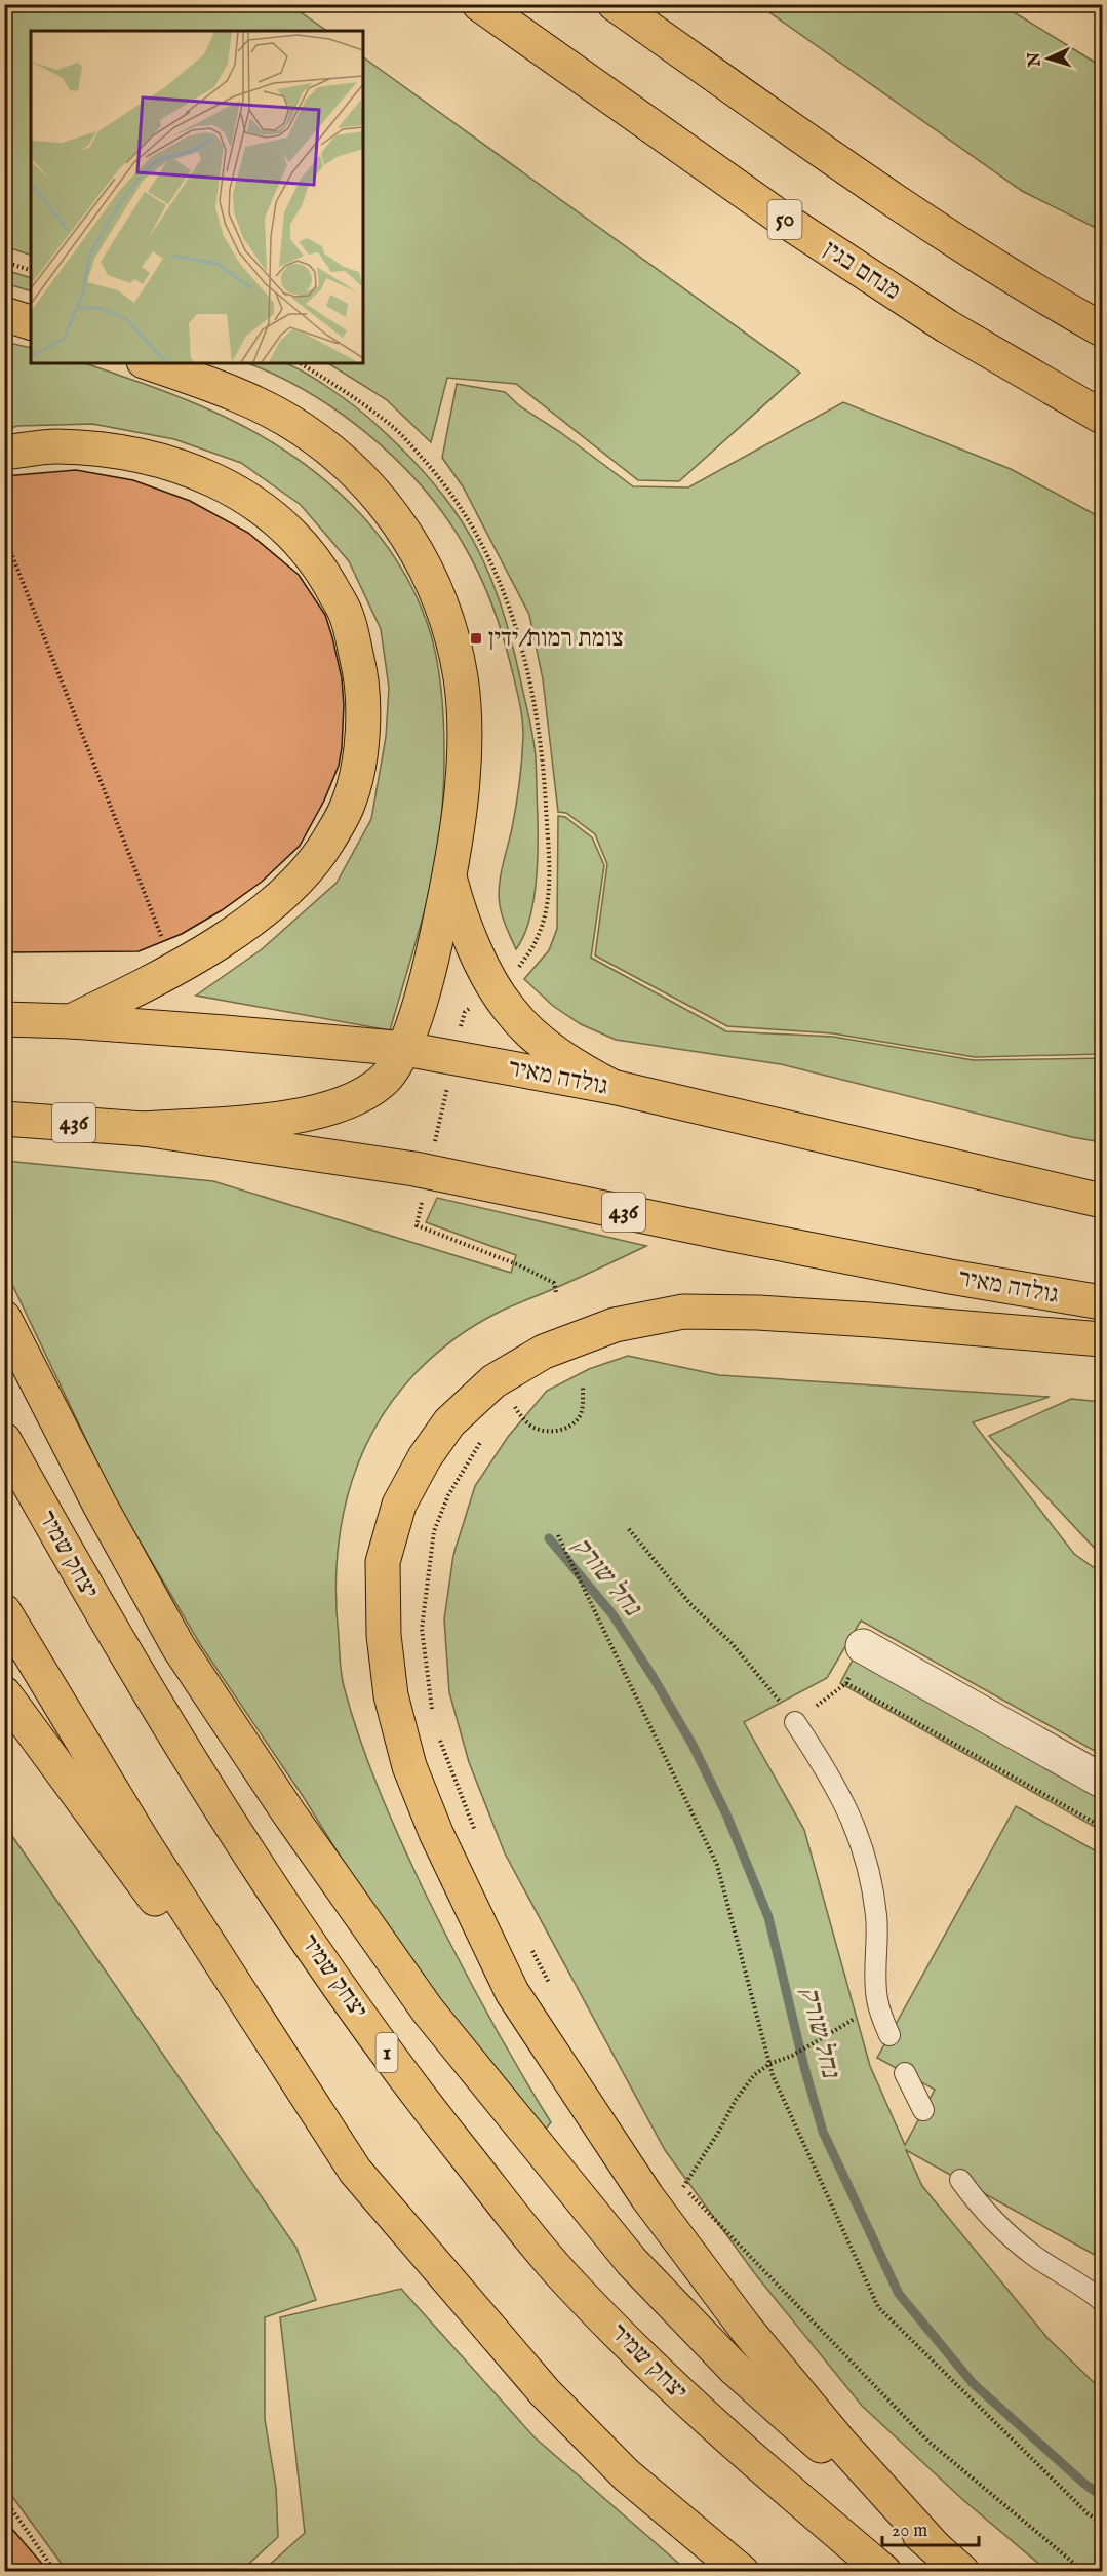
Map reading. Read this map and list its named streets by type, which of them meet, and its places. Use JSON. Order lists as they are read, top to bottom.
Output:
{
  "streets": {
    "main road": [
      "50",
      "מנחם בגין",
      "גולדה מאיר",
      "436",
      "יצחק שמיר",
      "1"
    ]
  },
  "water": ["נחל שורק"],
  "places": {
    "transit": ["צומת רמות/ידין"]
  },
  "scale_bar": "20 m",
  "north": "left"
}
